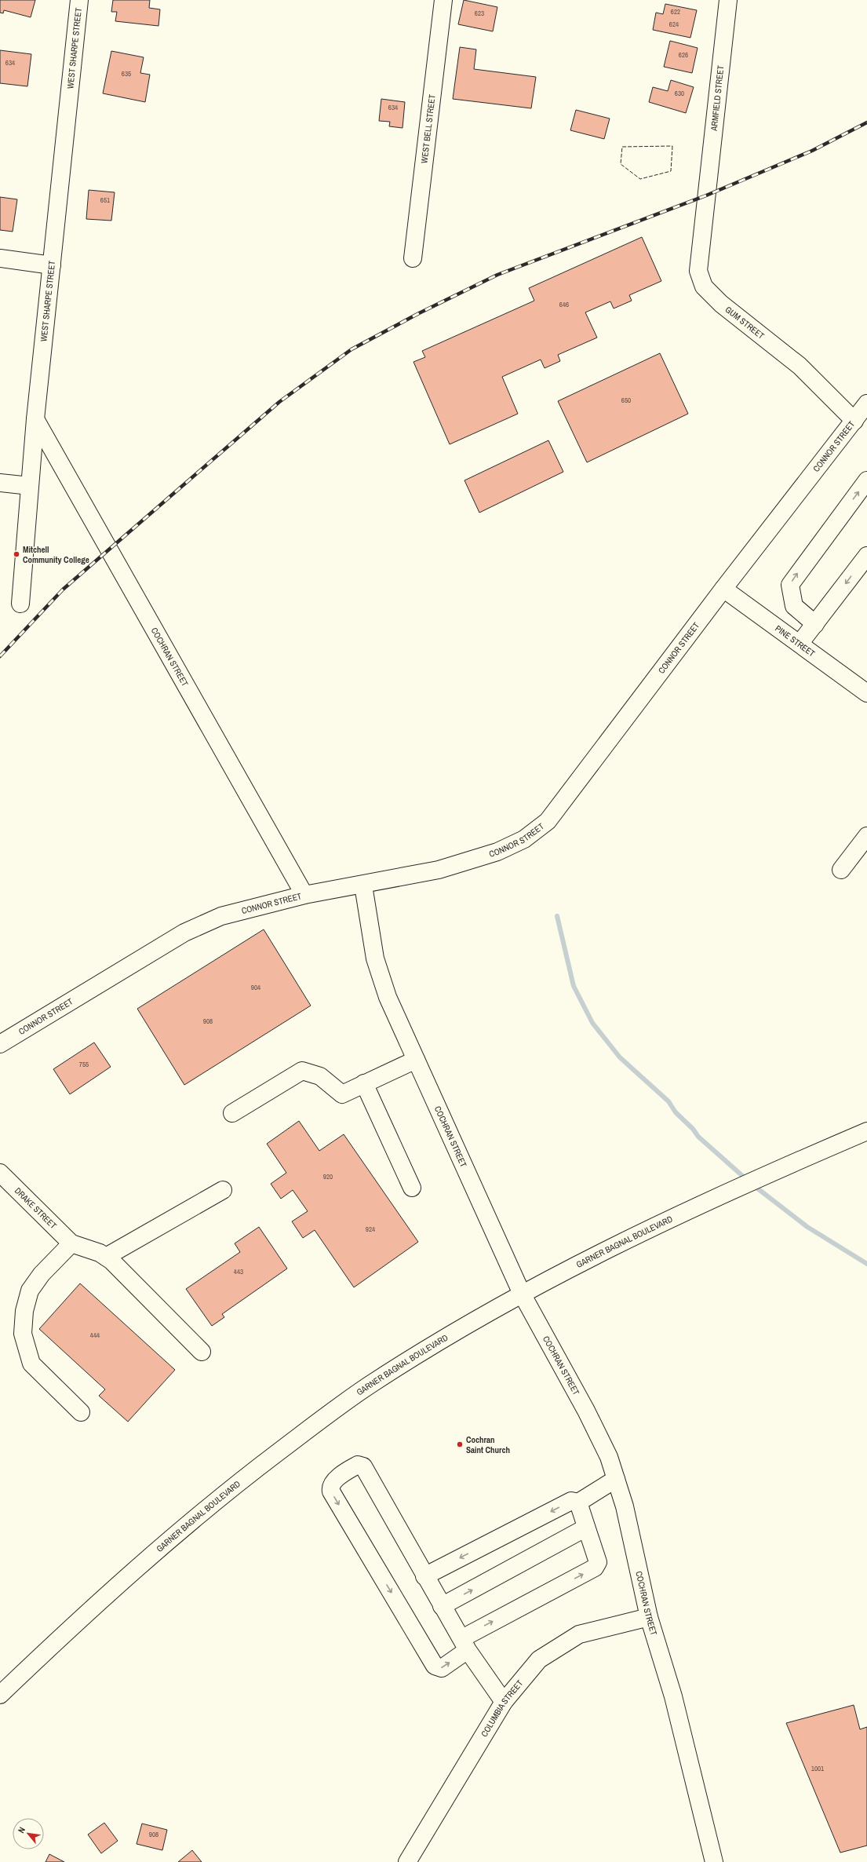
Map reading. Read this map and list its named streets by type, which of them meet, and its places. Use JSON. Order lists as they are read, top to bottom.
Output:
{
  "streets": {
    "main road": [
      "WEST SHARPE STREET",
      "ARMFIELD STREET",
      "WEST BELL STREET",
      "GUM STREET",
      "CONNOR STREET",
      "PINE STREET",
      "COCHRAN STREET",
      "DRAKE STREET",
      "GARNER BAGNAL BOULEVARD",
      "COLUMBIA STREET"
    ]
  },
  "crossings": [
    ["WEST SHARPE STREET", "COCHRAN STREET"],
    ["ARMFIELD STREET", "GUM STREET"],
    ["GUM STREET", "CONNOR STREET"],
    ["CONNOR STREET", "PINE STREET"],
    ["CONNOR STREET", "COCHRAN STREET"],
    ["COCHRAN STREET", "GARNER BAGNAL BOULEVARD"],
    ["COCHRAN STREET", "COLUMBIA STREET"]
  ],
  "places": ["Mitchell Community College", "Cochran Saint Church"],
  "house_numbers": [
    "622",
    "623",
    "624",
    "626",
    "634",
    "635",
    "630",
    "634",
    "651",
    "646",
    "650",
    "904",
    "908",
    "755",
    "920",
    "924",
    "443",
    "444",
    "1001",
    "908"
  ],
  "north": "top left"
}
